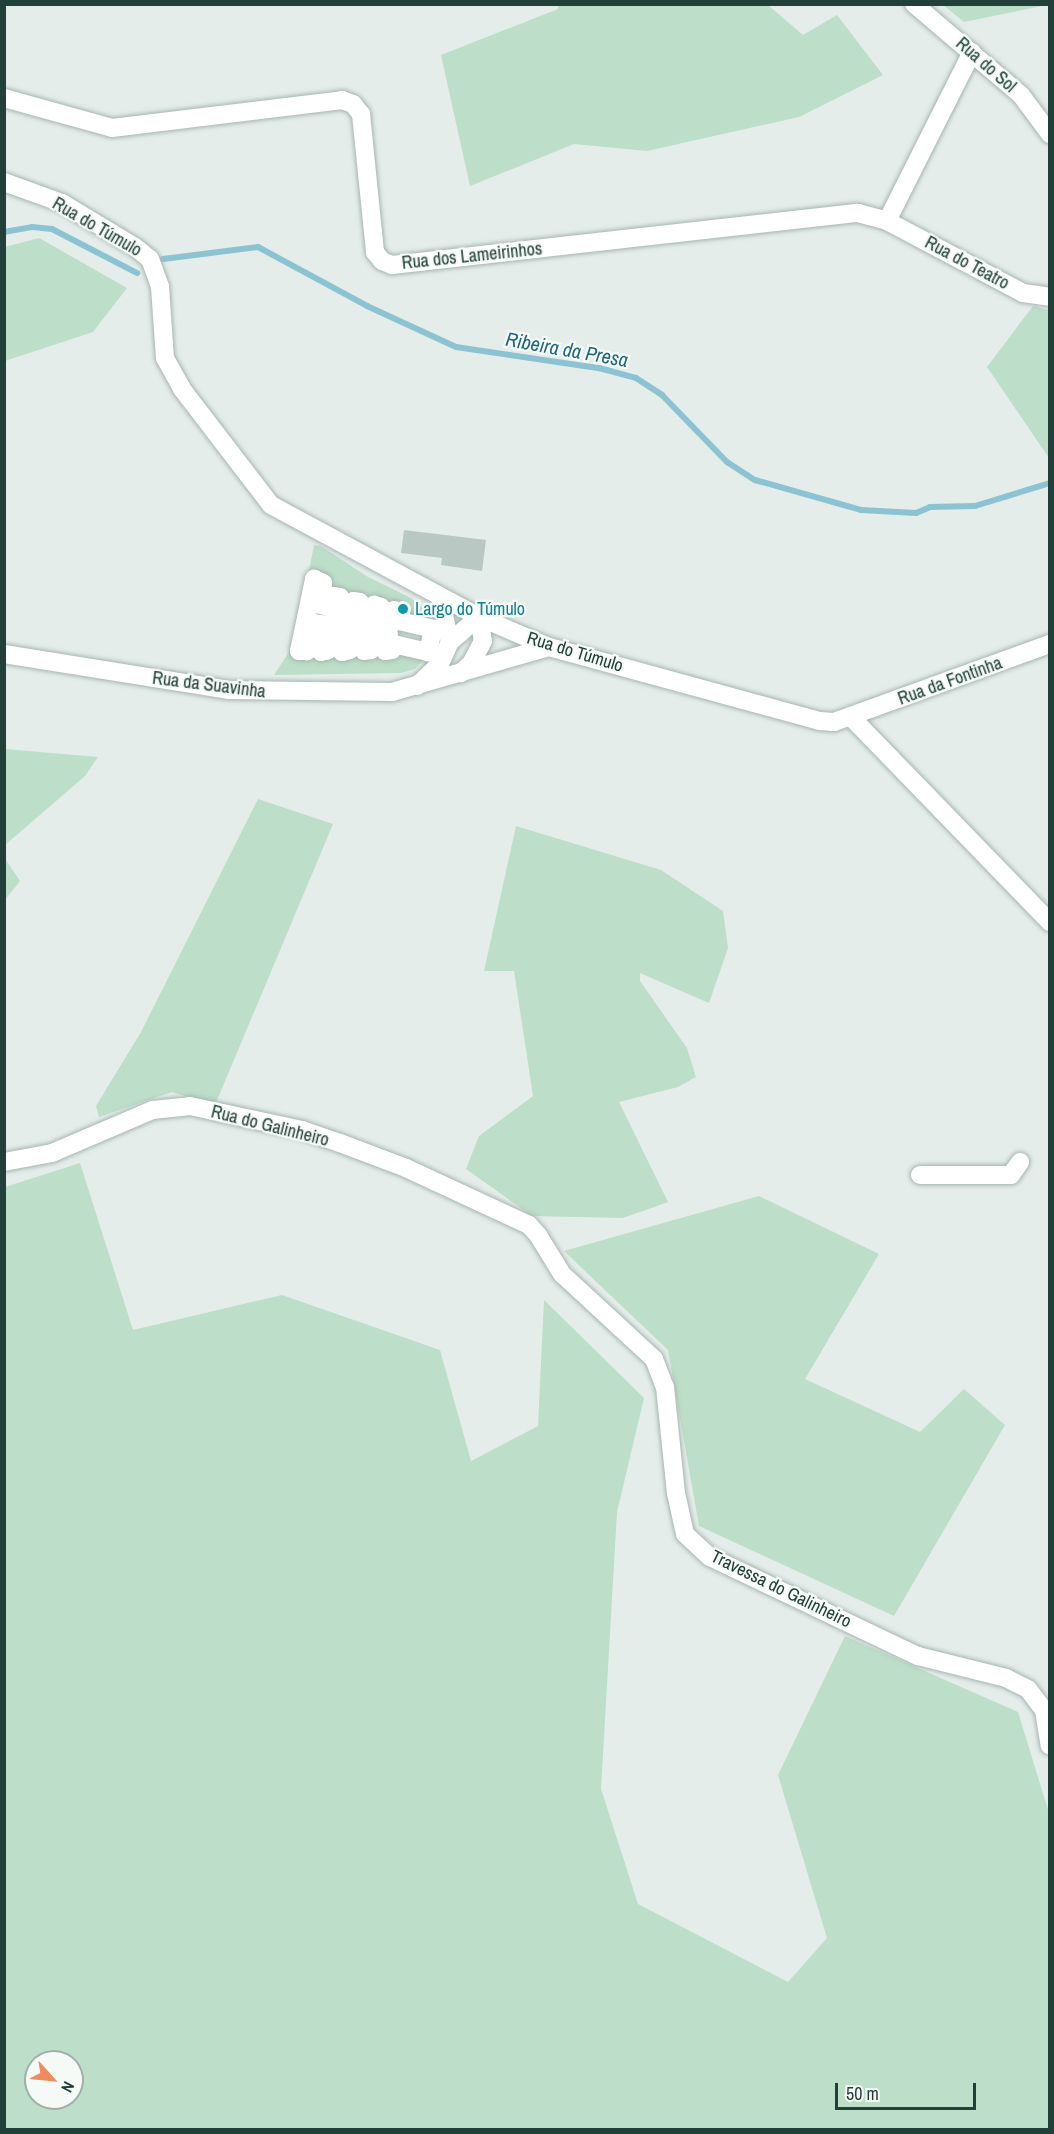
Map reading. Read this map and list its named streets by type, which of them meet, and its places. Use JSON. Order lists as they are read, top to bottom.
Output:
{
  "streets": {
    "street": [
      "Rua do Sol",
      "Rua do Túmulo",
      "Rua dos Lameirinhos",
      "Rua do Teatro",
      "Rua da Fontinha",
      "Rua da Suavinha",
      "Rua do Galinheiro",
      "Travessa do Galinheiro"
    ]
  },
  "crossings": [
    ["Rua do Túmulo", "Rua da Fontinha"],
    ["Rua do Túmulo", "Rua da Suavinha"],
    ["Rua dos Lameirinhos", "Rua do Teatro"],
    ["Rua do Galinheiro", "Travessa do Galinheiro"]
  ],
  "water": ["Ribeira da Presa"],
  "places": ["Largo do Túmulo"],
  "scale_bar": "50 m",
  "north": "bottom right"
}
